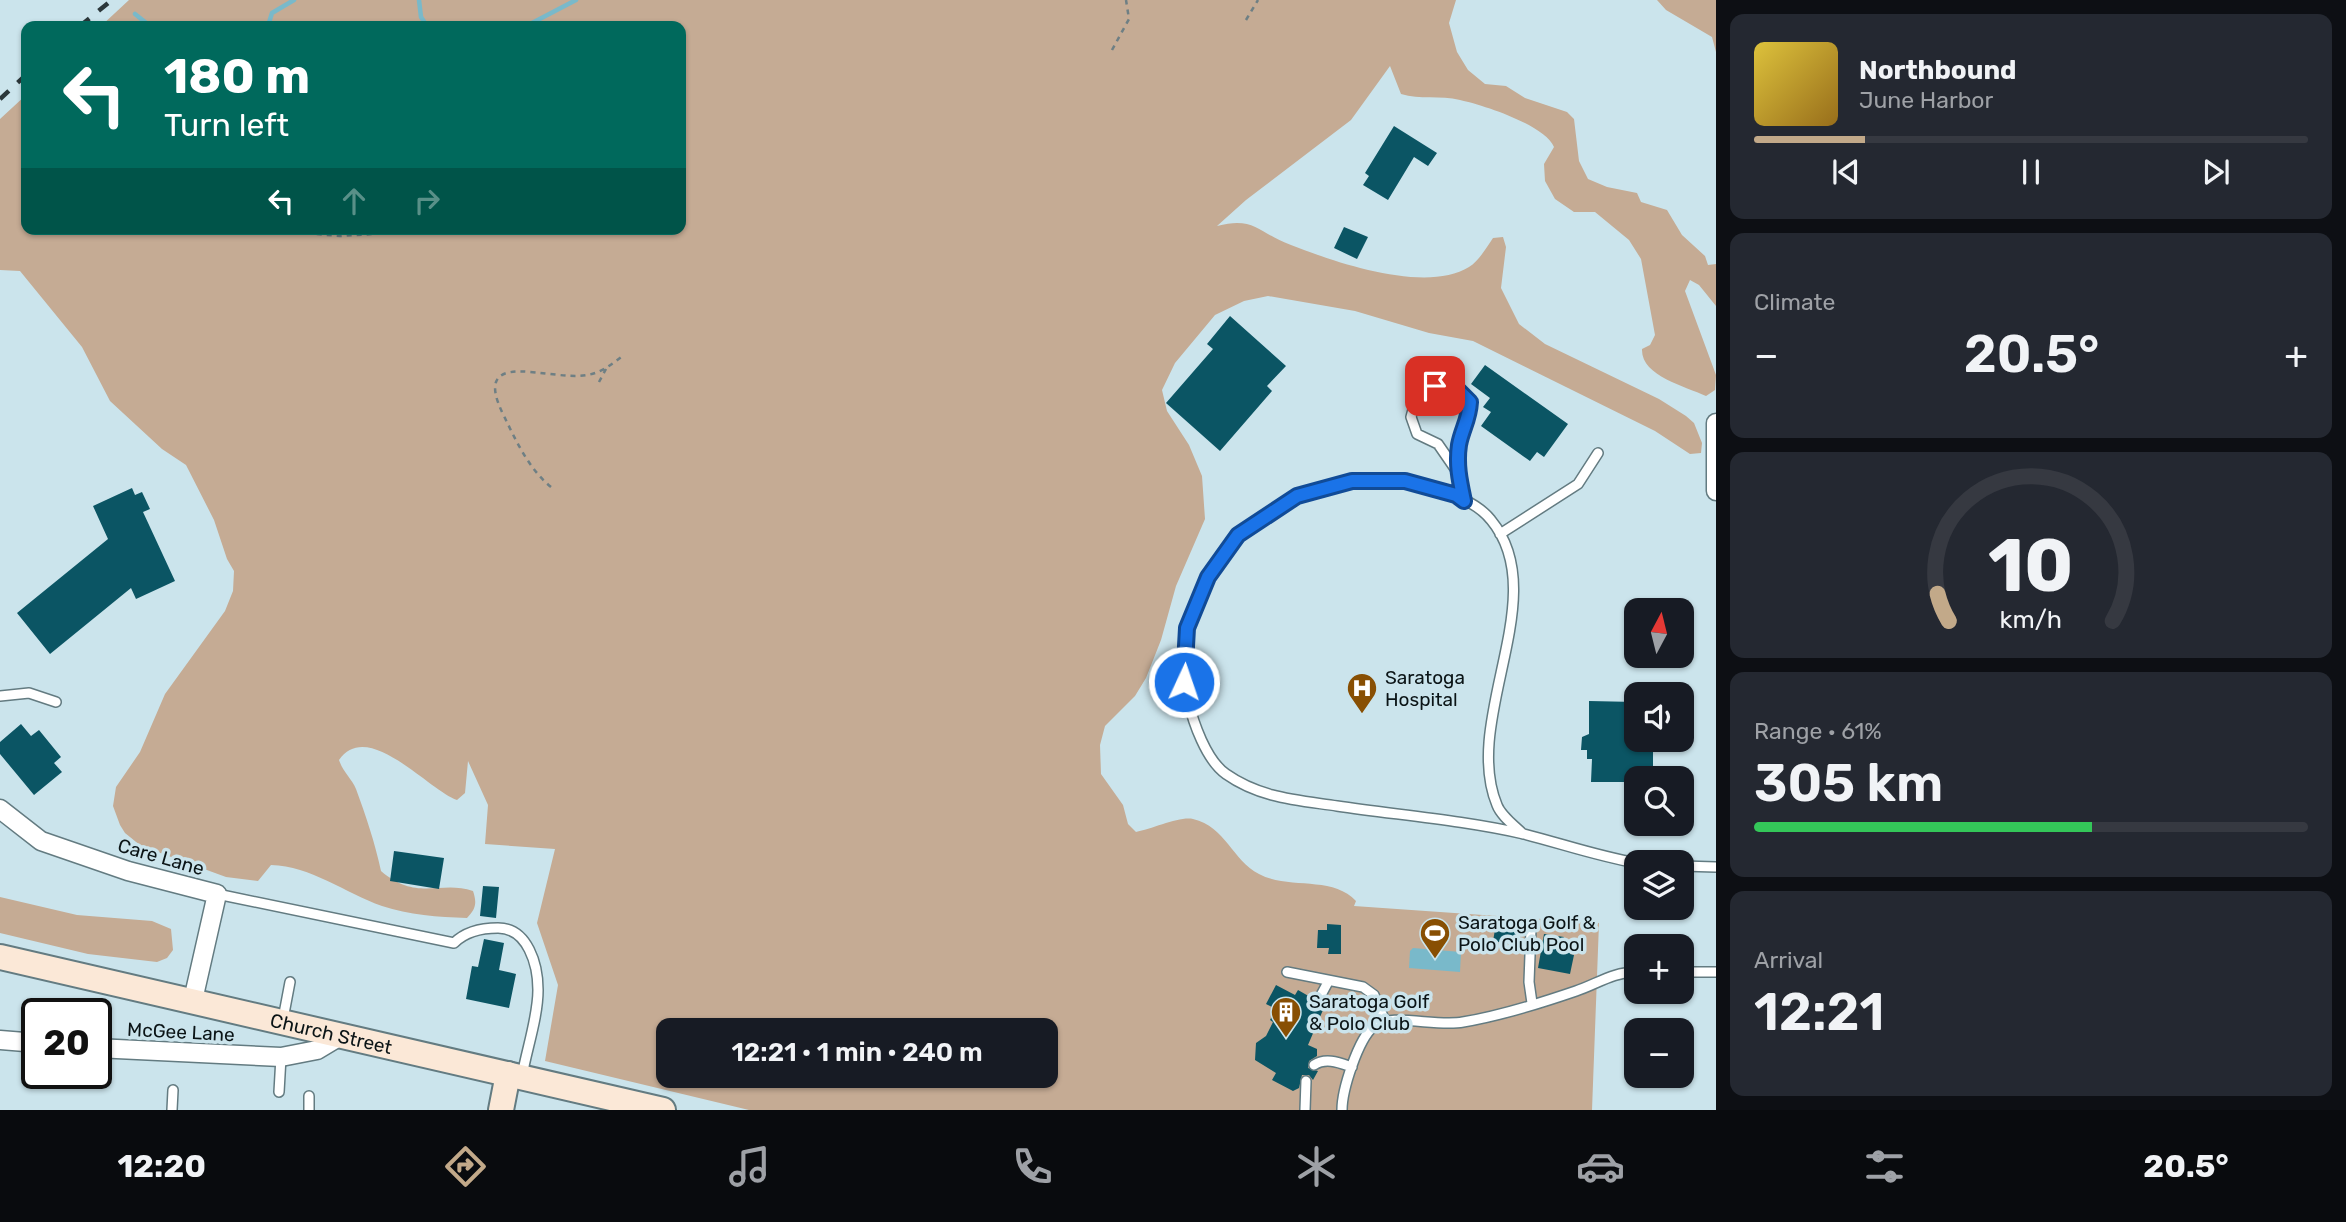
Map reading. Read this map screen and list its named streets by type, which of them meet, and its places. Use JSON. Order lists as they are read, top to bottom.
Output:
{
  "streets": {
    "main road": ["Church Street"],
    "street": ["Care Lane", "McGee Lane"]
  },
  "crossings": [
    ["Care Lane", "Church Street"],
    ["McGee Lane", "Church Street"]
  ],
  "places": {
    "hospital": ["Saratoga Hospital"],
    "sports": ["Saratoga Golf & Polo Club Pool"],
    "building": ["Saratoga Golf & Polo Club"]
  },
  "north": "top",
  "page": {
    "turn": ["180 m", "Turn left"],
    "song": ["Northbound", "June Harbor"],
    "tile": [
      "Climate",
      ["Range · 61%", "305 km"],
      ["Arrival", "12:21"]
    ],
    "heat": ["−", "20.5°", "+"],
    "map_buttons": ["+", "−"],
    "limit": "20",
    "trip": "12:21 · 1 min · 240 m",
    "tabs": ["12:20", "20.5°"],
    "gauge": ["10", "km/h"]
  }
}
